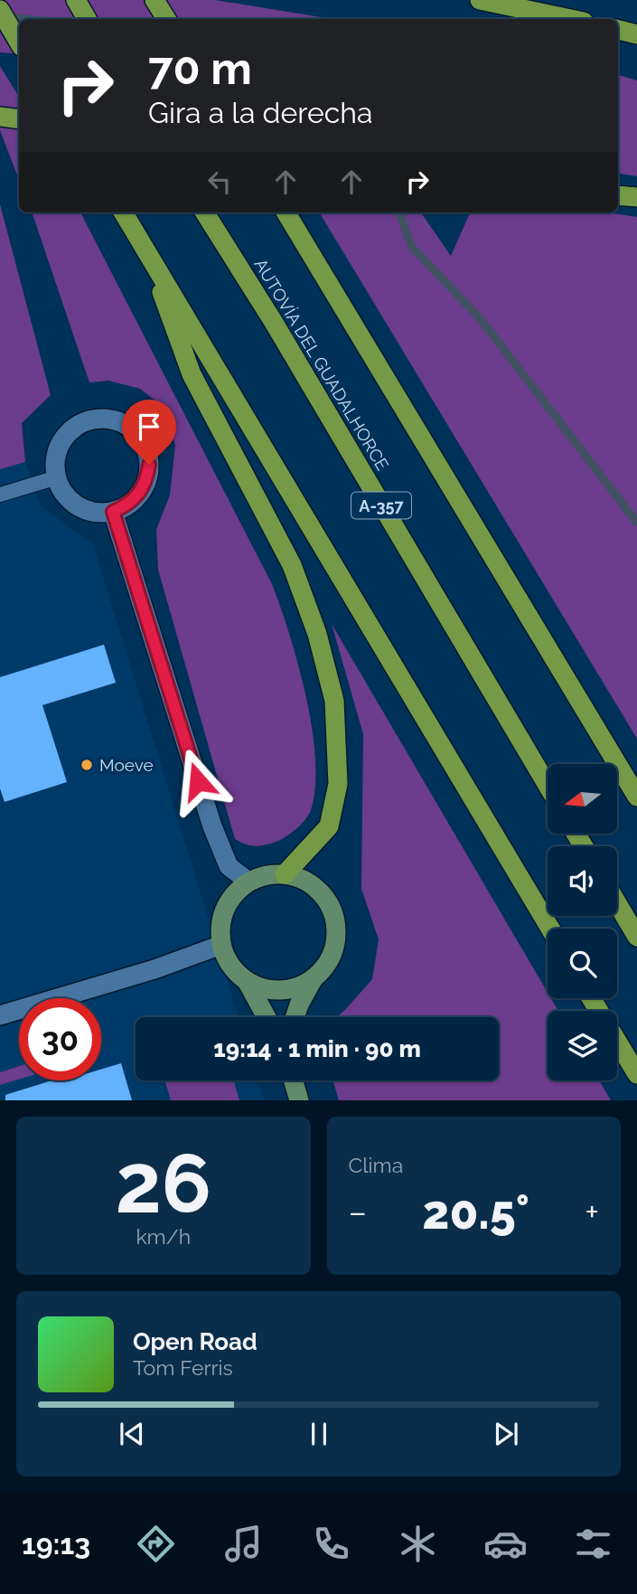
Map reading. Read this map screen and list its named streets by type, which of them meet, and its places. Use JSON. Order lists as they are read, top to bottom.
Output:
{
  "streets": {
    "highway": ["AUTOVÍA DEL GUADALHORCE", "A-357"]
  },
  "places": ["Moeve"],
  "north": "left",
  "page": {
    "turn": ["70 m", "Gira a la derecha"],
    "limit": "30",
    "trip": "19:14 · 1 min · 90 m",
    "tile": [
      ["26", "km/h"],
      "Clima"
    ],
    "heat": ["−", "20.5°", "+"],
    "song": ["Open Road", "Tom Ferris"],
    "tabs": "19:13"
  }
}
